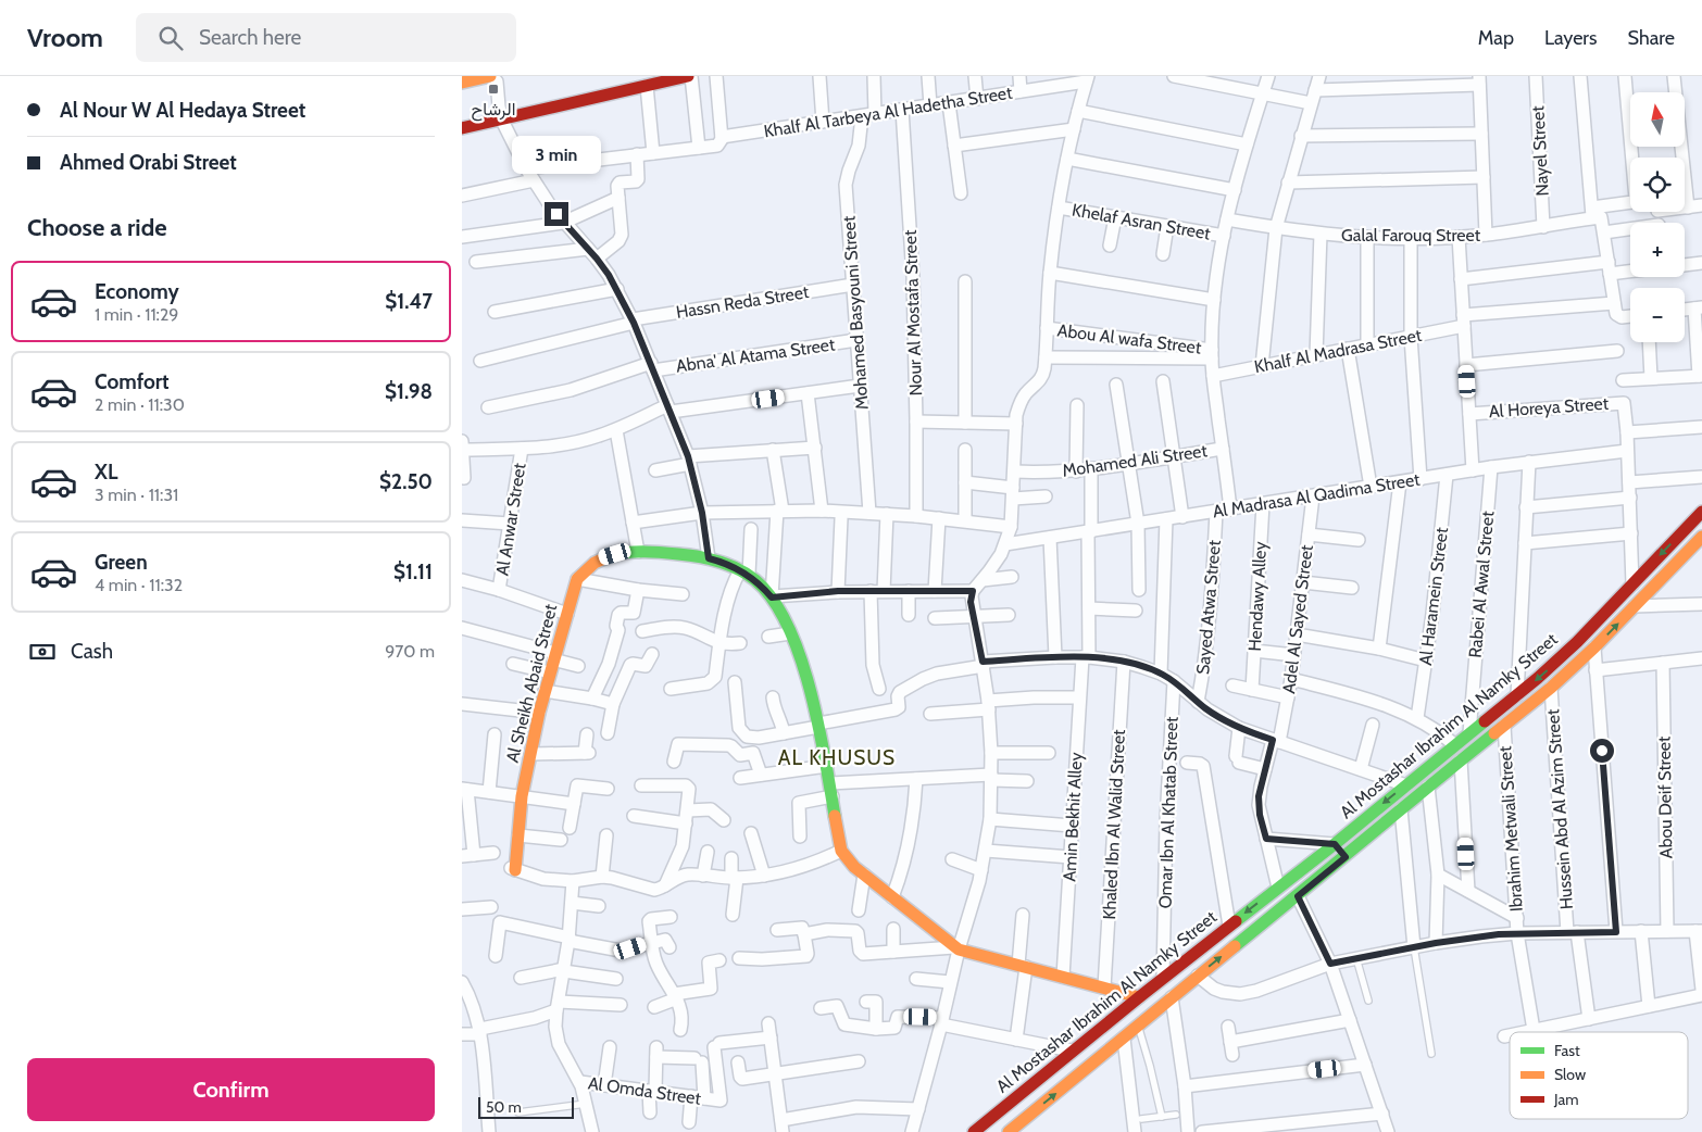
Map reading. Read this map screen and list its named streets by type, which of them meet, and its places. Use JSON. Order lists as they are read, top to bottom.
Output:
{
  "streets": {
    "main road": ["Al Sheikh Abaid Street", "Al Mostashar Ibrahim Al Namky Street"],
    "street": [
      "Khalf Al Tarbeya Al Hadetha Street",
      "Nayel Street",
      "Khelaf Asran Street",
      "Galal Farouq Street",
      "Hassn Reda Street",
      "Mohamed Basyouni Street",
      "Nour Al Mostafa Street",
      "Abou Al wafa Street",
      "Khalf Al Madrasa Street",
      "Abna' Al Atama Street",
      "Al Horeya Street",
      "Mohamed Ali Street",
      "Al Madrasa Al Qadima Street",
      "Al Anwar Street",
      "Rabei Al Awal Street",
      "Hendawy Alley",
      "Al Haramein Street",
      "Sayed Atwa Street",
      "Adel Al Sayed Street",
      "Abou Deif Street",
      "Hussein Abd Al Azim Street",
      "Omar Ibn Al Khatab Street",
      "Amin Bekhit Alley",
      "Khaled Ibn Al Walid Street",
      "Ibrahim Metwali Street",
      "Al Omda Street"
    ]
  },
  "crossings": [
    ["Khalf Al Tarbeya Al Hadetha Street", "Mohamed Basyouni Street"],
    ["Khalf Al Tarbeya Al Hadetha Street", "Nour Al Mostafa Street"],
    ["Nayel Street", "Galal Farouq Street"],
    ["Hassn Reda Street", "Mohamed Basyouni Street"],
    ["Mohamed Basyouni Street", "Abna' Al Atama Street"],
    ["Mohamed Ali Street", "Amin Bekhit Alley"],
    ["Al Madrasa Al Qadima Street", "Rabei Al Awal Street"],
    ["Al Madrasa Al Qadima Street", "Hendawy Alley"],
    ["Al Madrasa Al Qadima Street", "Al Haramein Street"],
    ["Al Madrasa Al Qadima Street", "Sayed Atwa Street"],
    ["Al Madrasa Al Qadima Street", "Adel Al Sayed Street"],
    ["Al Madrasa Al Qadima Street", "Amin Bekhit Alley"],
    ["Rabei Al Awal Street", "Al Mostashar Ibrahim Al Namky Street"],
    ["Adel Al Sayed Street", "Al Mostashar Ibrahim Al Namky Street"],
    ["Al Mostashar Ibrahim Al Namky Street", "Hussein Abd Al Azim Street"],
    ["Al Mostashar Ibrahim Al Namky Street", "Omar Ibn Al Khatab Street"],
    ["Al Mostashar Ibrahim Al Namky Street", "Ibrahim Metwali Street"]
  ],
  "districts": ["AL KHUSUS"],
  "places": {
    "transit": ["الرشاح"]
  },
  "legend": ["Fast", "Slow", "Jam"],
  "scale_bar": "50 m",
  "north": "top",
  "page": {
    "header": "Vroom",
    "search": "Search here",
    "nav": ["Map", "Layers", "Share"],
    "banner": ["Al Nour W Al Hedaya Street", "Ahmed Orabi Street"],
    "map_buttons": ["+", "−"],
    "bubble": "3 min",
    "heading": "Choose a ride",
    "list": [
      {
        "name": "Economy",
        "note": "1 min · 11:29",
        "value": "$1.47"
      },
      {
        "name": "Comfort",
        "note": "2 min · 11:30",
        "value": "$1.98"
      },
      {
        "name": "XL",
        "note": "3 min · 11:31",
        "value": "$2.50"
      },
      {
        "name": "Green",
        "note": "4 min · 11:32",
        "value": "$1.11"
      }
    ],
    "pay": ["Cash", "970 m"],
    "buttons": "Confirm",
    "scale": "50 m"
  }
}
